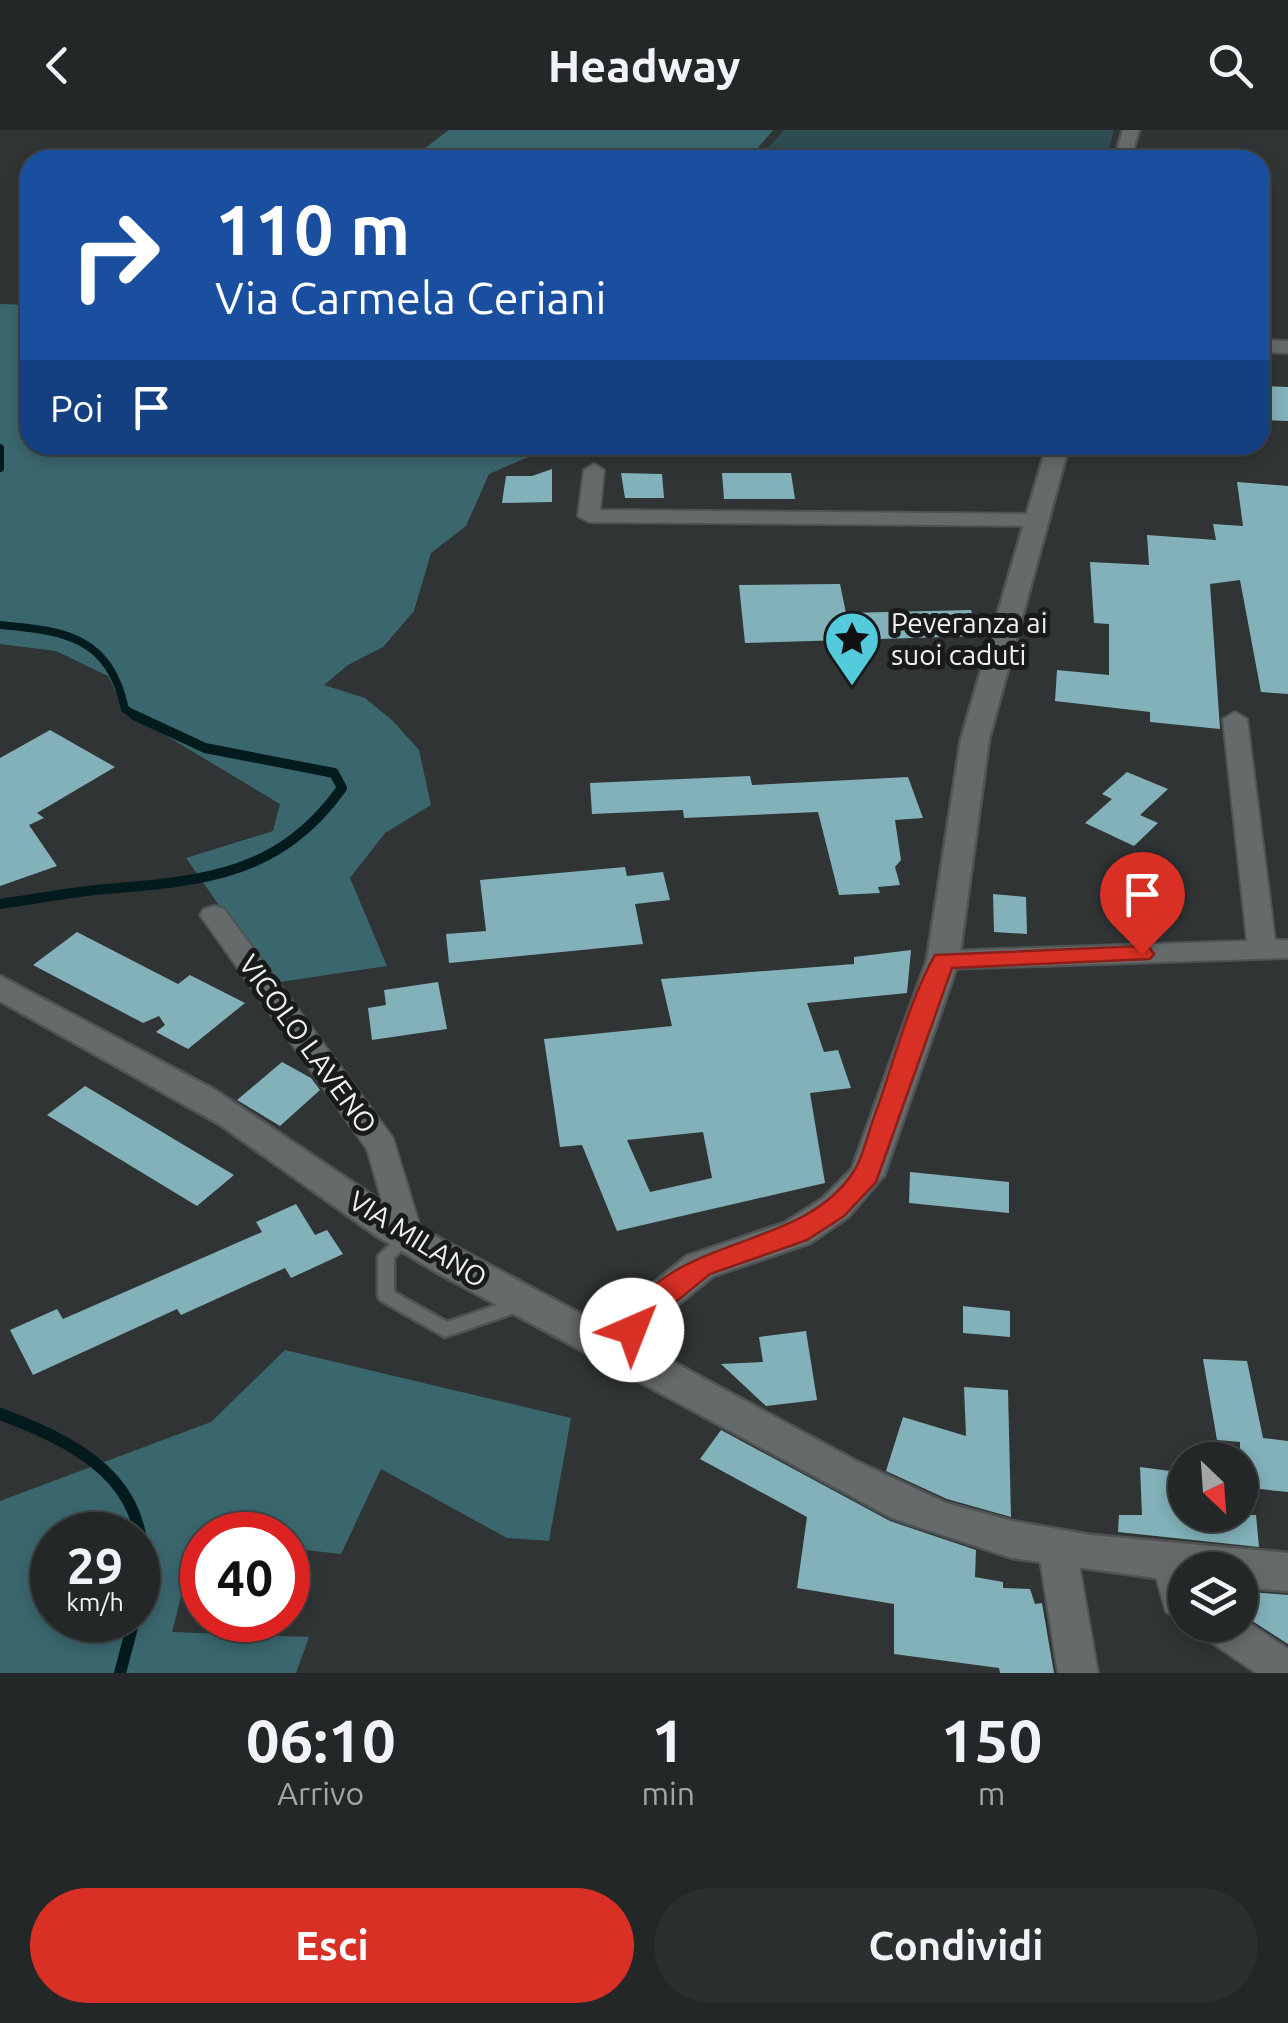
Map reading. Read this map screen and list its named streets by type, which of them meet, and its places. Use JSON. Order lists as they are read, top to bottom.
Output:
{
  "streets": {
    "street": ["VICOLO LAVENO", "VIA MILANO"]
  },
  "crossings": [
    ["VICOLO LAVENO", "VIA MILANO"]
  ],
  "places": {
    "place": ["Peveranza ai suoi caduti"]
  },
  "north": "bottom right",
  "page": {
    "header": "Headway",
    "turn": ["110 m", "Via Carmela Ceriani"],
    "then": "Poi",
    "speed": "29 km/h",
    "limit": "40",
    "eta": [
      "06:10",
      "Arrivo",
      "1",
      "min",
      "150",
      "m"
    ],
    "buttons": ["Esci", "Condividi"]
  }
}
